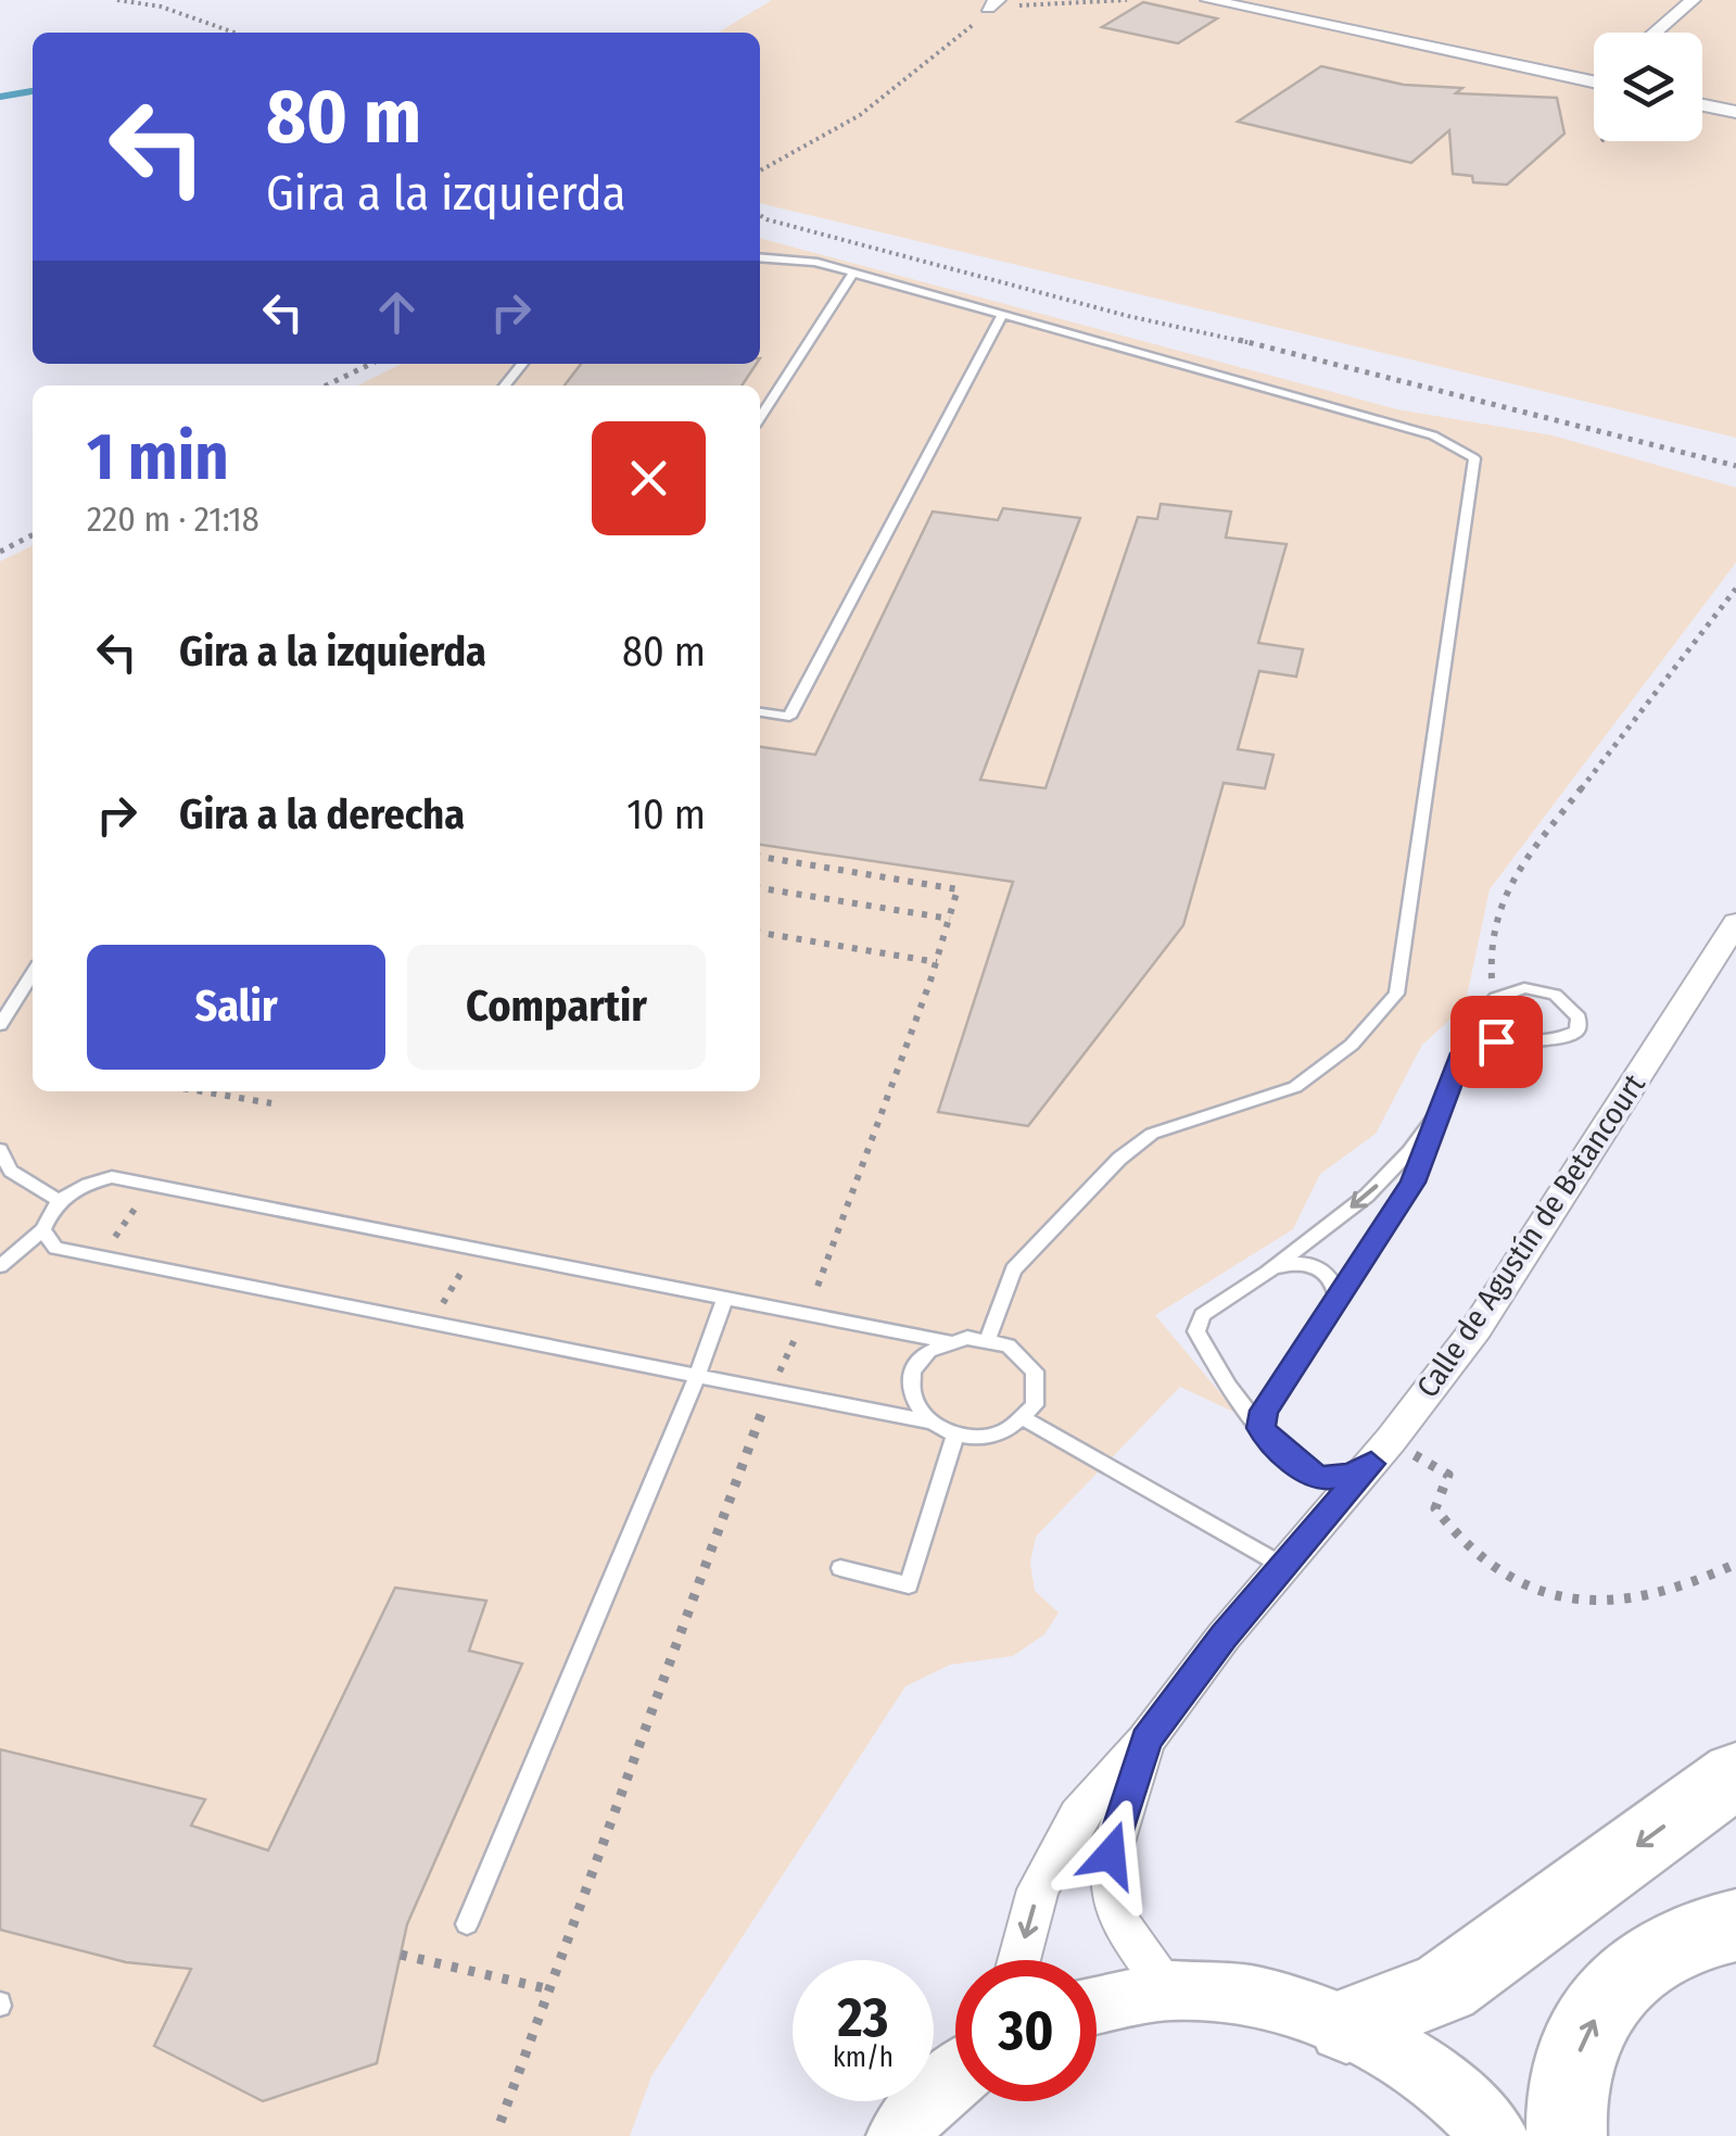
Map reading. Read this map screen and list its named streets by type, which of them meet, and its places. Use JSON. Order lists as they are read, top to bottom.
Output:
{
  "streets": {
    "street": ["Calle de Agustín de Betancourt"]
  },
  "page": {
    "turn": ["80 m", "Gira a la izquierda"],
    "heading": ["1 min", "220 m · 21:18"],
    "list": [
      {
        "name": "Gira a la izquierda",
        "value": "80 m"
      },
      {
        "name": "Gira a la derecha",
        "value": "10 m"
      }
    ],
    "buttons": ["Salir", "Compartir"],
    "speed": "23 km/h",
    "limit": "30"
  }
}
